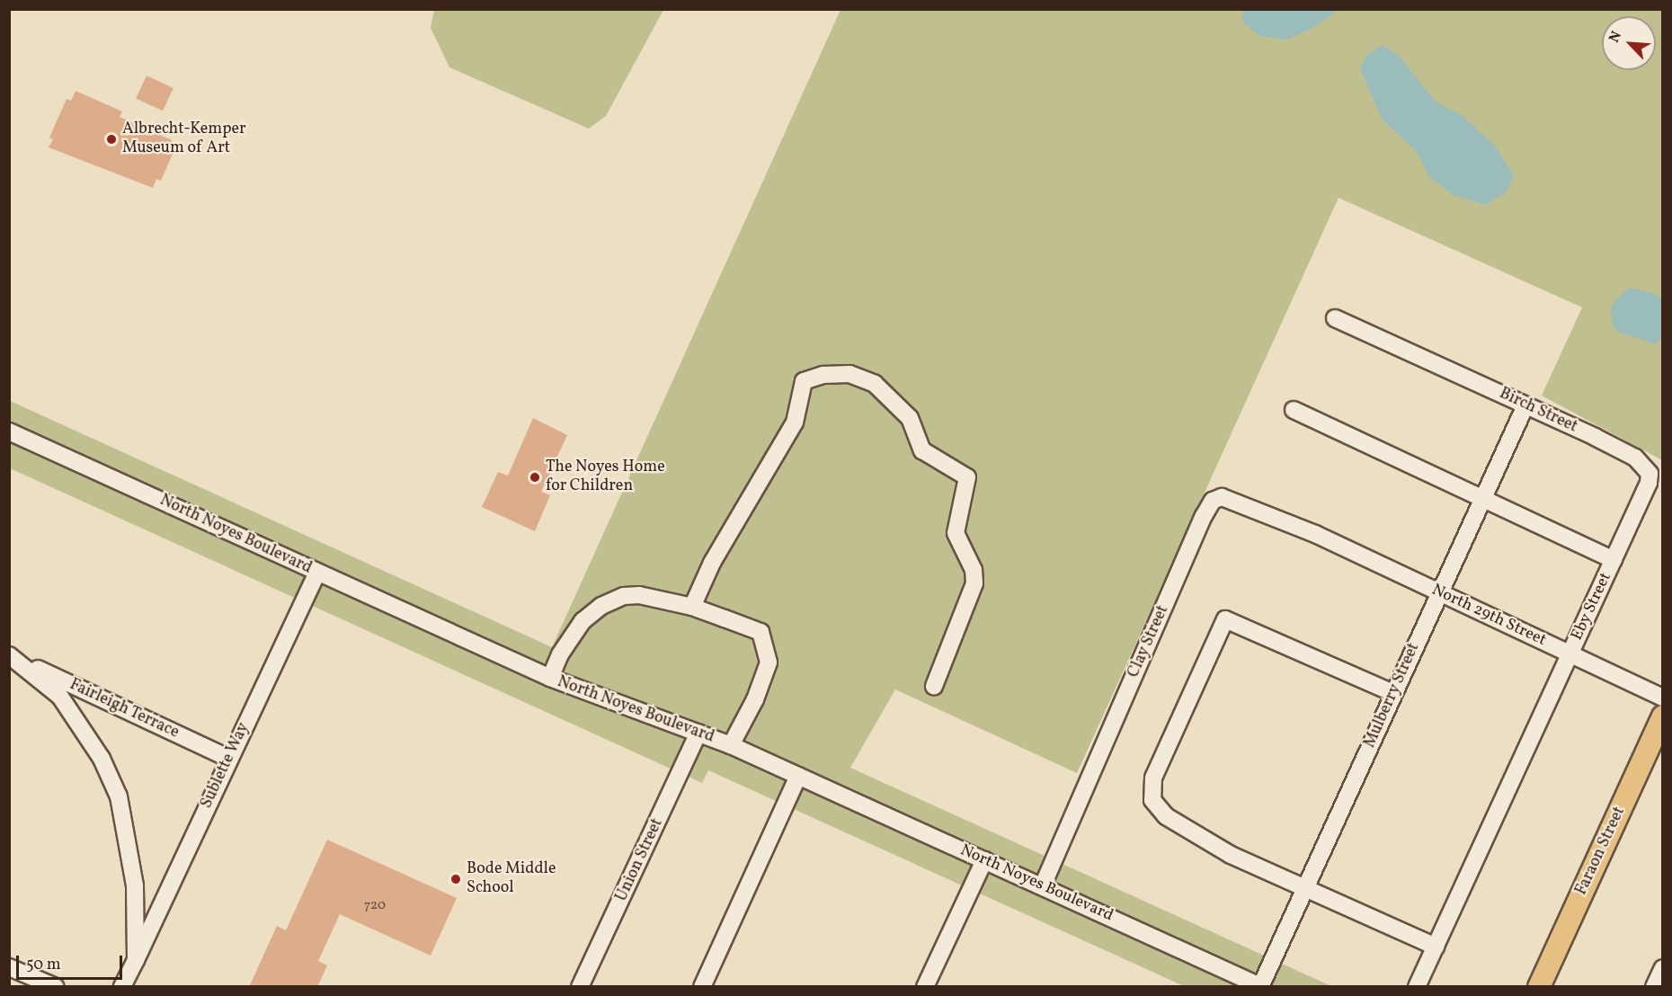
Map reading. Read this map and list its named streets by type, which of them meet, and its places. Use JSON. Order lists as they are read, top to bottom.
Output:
{
  "streets": {
    "main road": ["Faraon Street"],
    "street": [
      "Birch Street",
      "North Noyes Boulevard",
      "Eby Street",
      "North 29th Street",
      "Clay Street",
      "Mulberry Street",
      "Fairleigh Terrace",
      "Sublette Way",
      "Union Street"
    ]
  },
  "crossings": [
    ["Birch Street", "Eby Street"],
    ["Birch Street", "Mulberry Street"],
    ["North Noyes Boulevard", "Clay Street"],
    ["North Noyes Boulevard", "Mulberry Street"],
    ["North Noyes Boulevard", "Sublette Way"],
    ["North Noyes Boulevard", "Union Street"],
    ["Eby Street", "North 29th Street"],
    ["North 29th Street", "Clay Street"],
    ["North 29th Street", "Mulberry Street"],
    ["Fairleigh Terrace", "Sublette Way"]
  ],
  "places": ["Albrecht-Kemper Museum of Art", "The Noyes Home for Children", "Bode Middle School"],
  "house_numbers": ["720"],
  "scale_bar": "50 m",
  "north": "top left"
}
